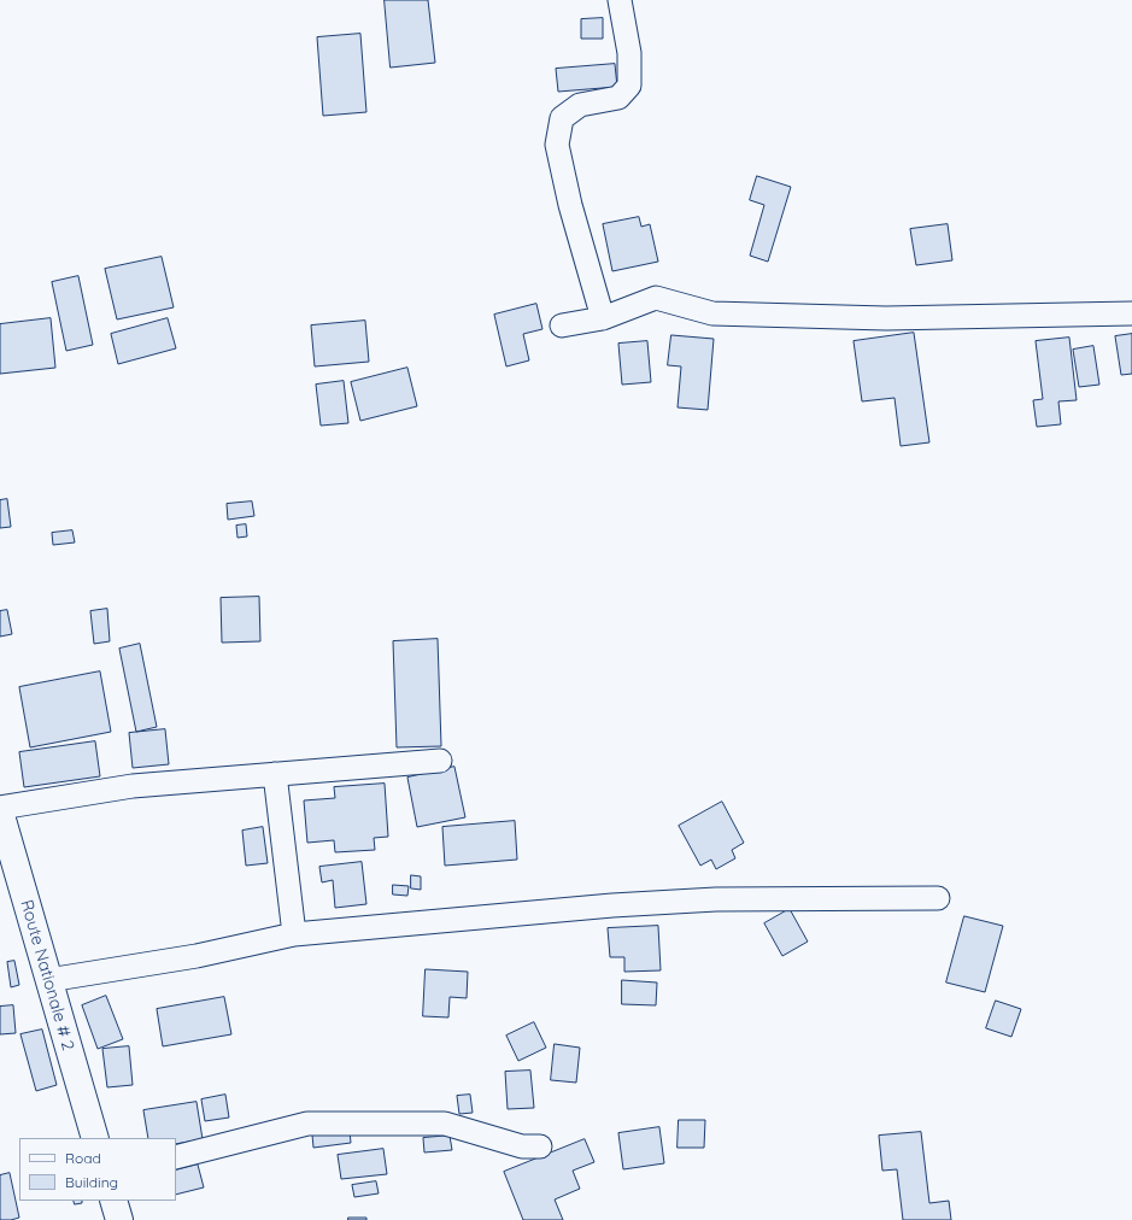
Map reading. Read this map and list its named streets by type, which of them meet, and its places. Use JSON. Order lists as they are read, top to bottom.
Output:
{
  "streets": {
    "main road": ["Route Nationale # 2"]
  },
  "legend": ["Road", "Building"]
}
